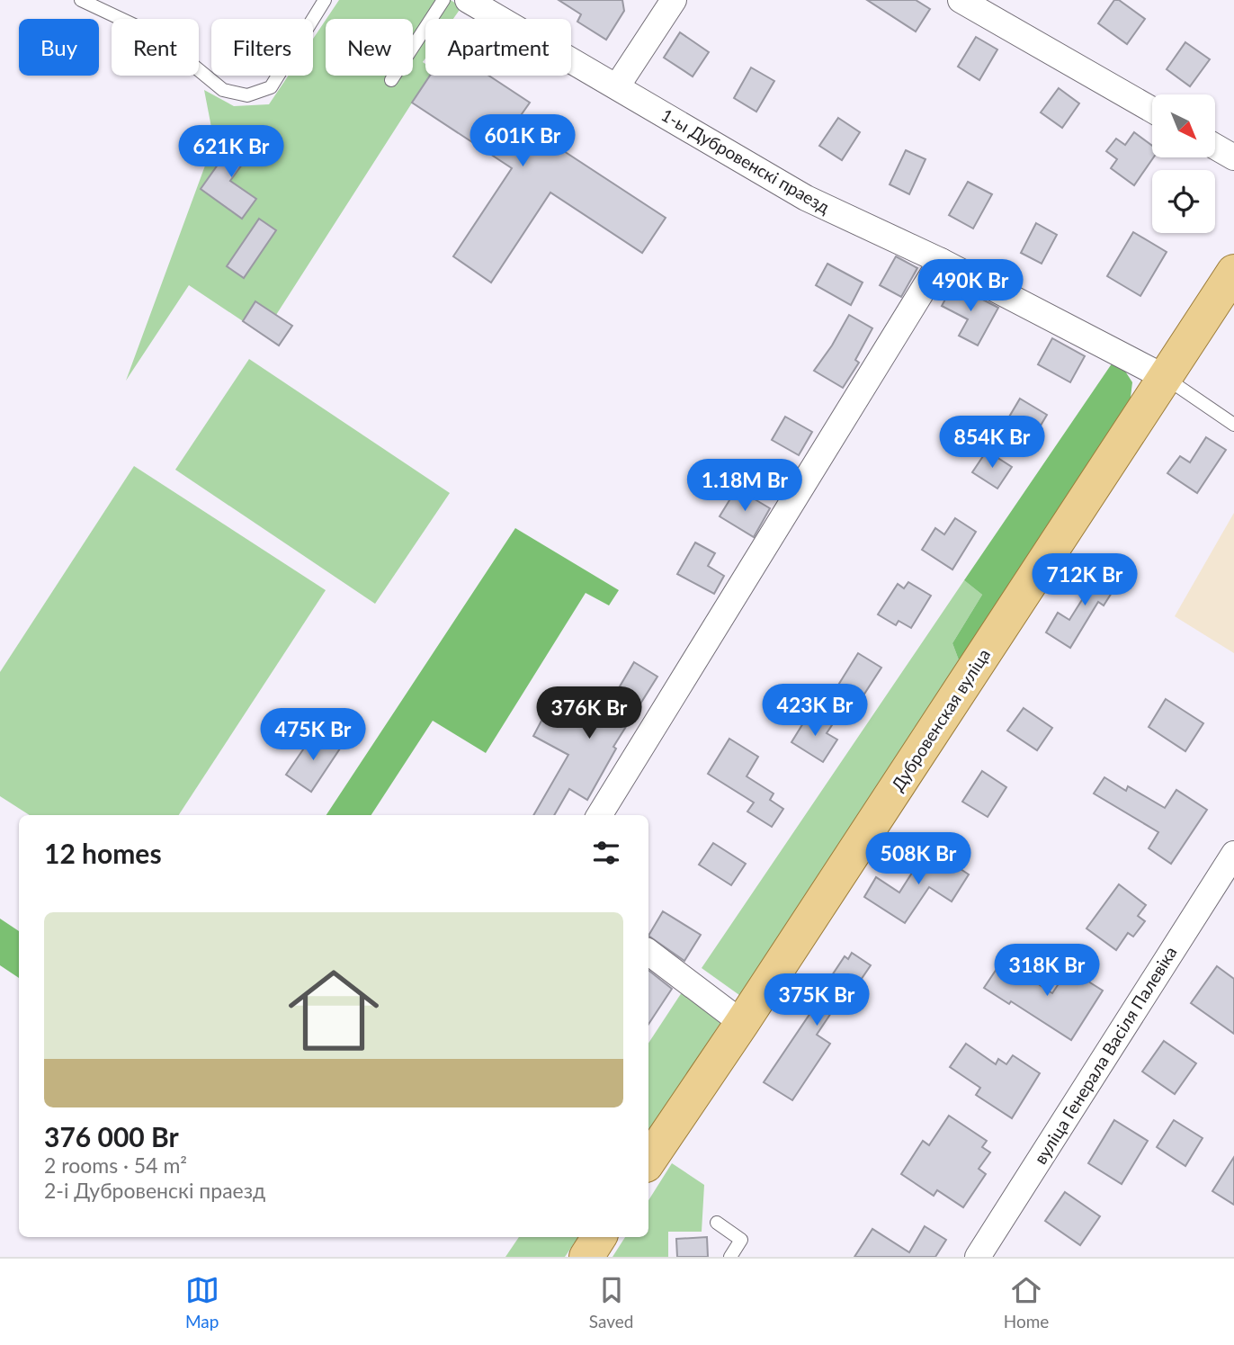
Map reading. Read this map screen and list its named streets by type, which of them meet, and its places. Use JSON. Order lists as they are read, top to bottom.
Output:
{
  "streets": {
    "main road": ["Дубровенская вуліца"],
    "street": ["1-ы Дубровенскі праезд", "вуліца Генерала Васіля Палевіка"]
  },
  "crossings": [
    ["1-ы Дубровенскі праезд", "Дубровенская вуліца"]
  ],
  "north": "bottom right",
  "page": {
    "chip": [
      "Buy",
      "Rent",
      "Filters",
      "New",
      "Apartment"
    ],
    "price": [
      "601K Br",
      "621K Br",
      "490K Br",
      "854K Br",
      "1.18M Br",
      "712K Br",
      "423K Br",
      "376K Br",
      "475K Br",
      "508K Br",
      "318K Br",
      "375K Br"
    ],
    "heading": "12 homes",
    "list": [
      {
        "name": "376 000 Br",
        "note": "2 rooms · 54 m² · 2-і Дубровенскі праезд"
      }
    ],
    "tabs": ["Map", "Saved", "Home"]
  }
}
